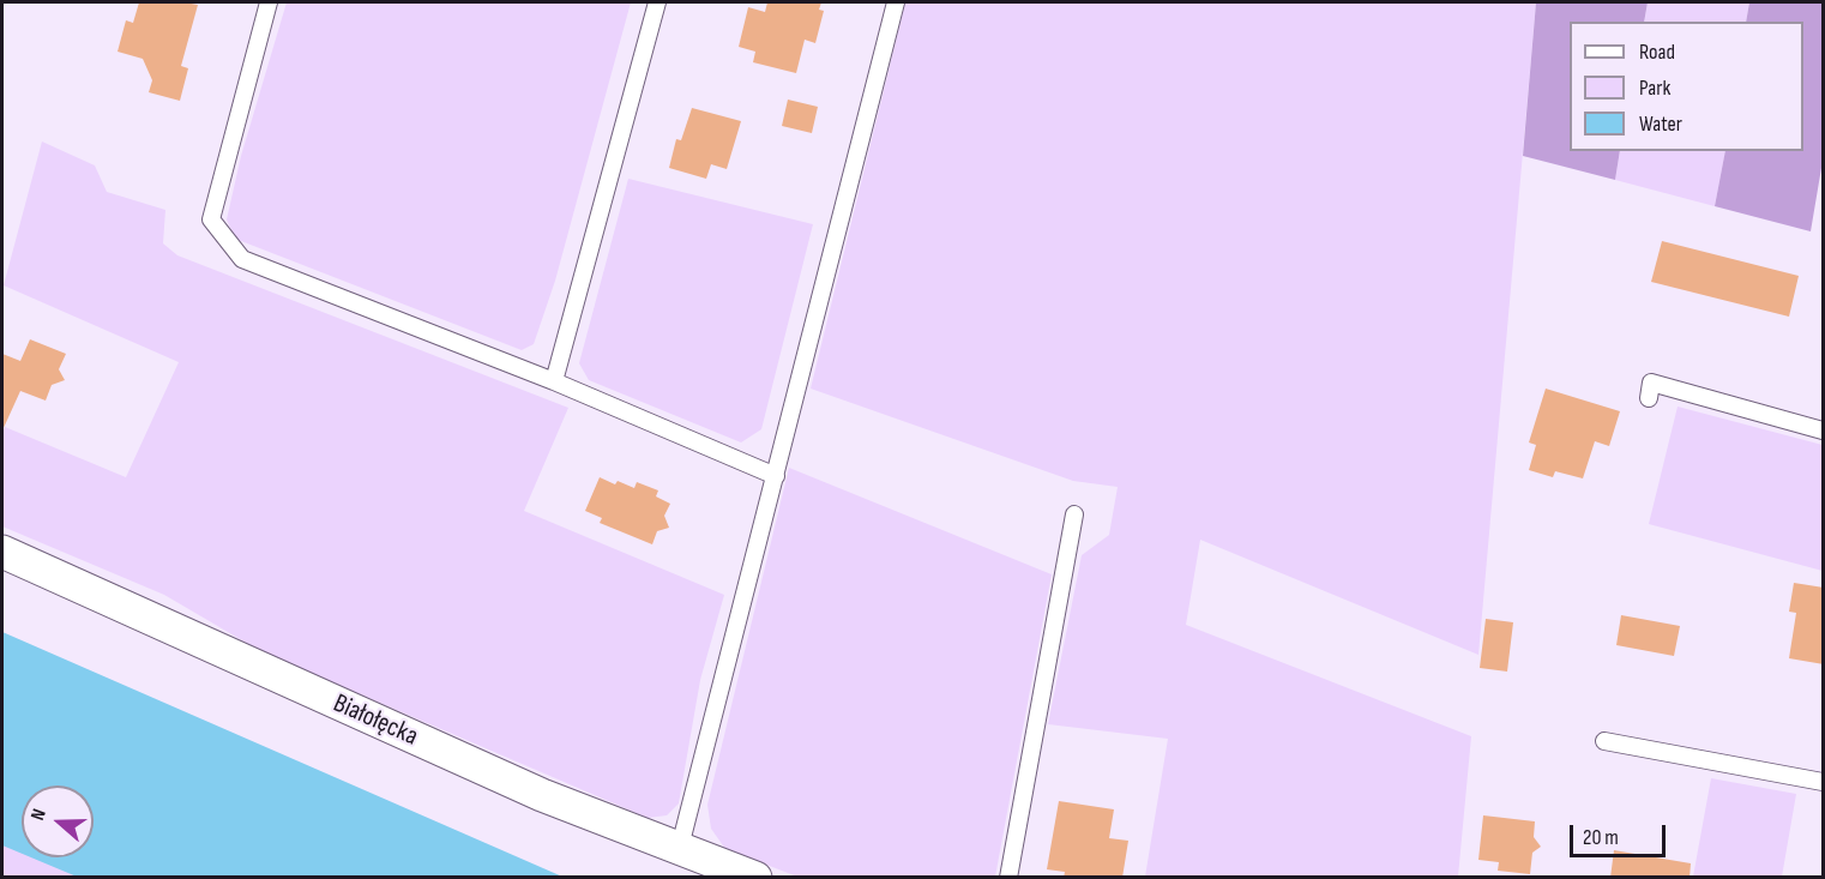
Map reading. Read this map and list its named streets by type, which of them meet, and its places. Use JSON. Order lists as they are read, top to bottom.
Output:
{
  "streets": {
    "street": ["Białołęcka"]
  },
  "legend": ["Road", "Park", "Water"],
  "scale_bar": "20 m",
  "north": "left"
}
